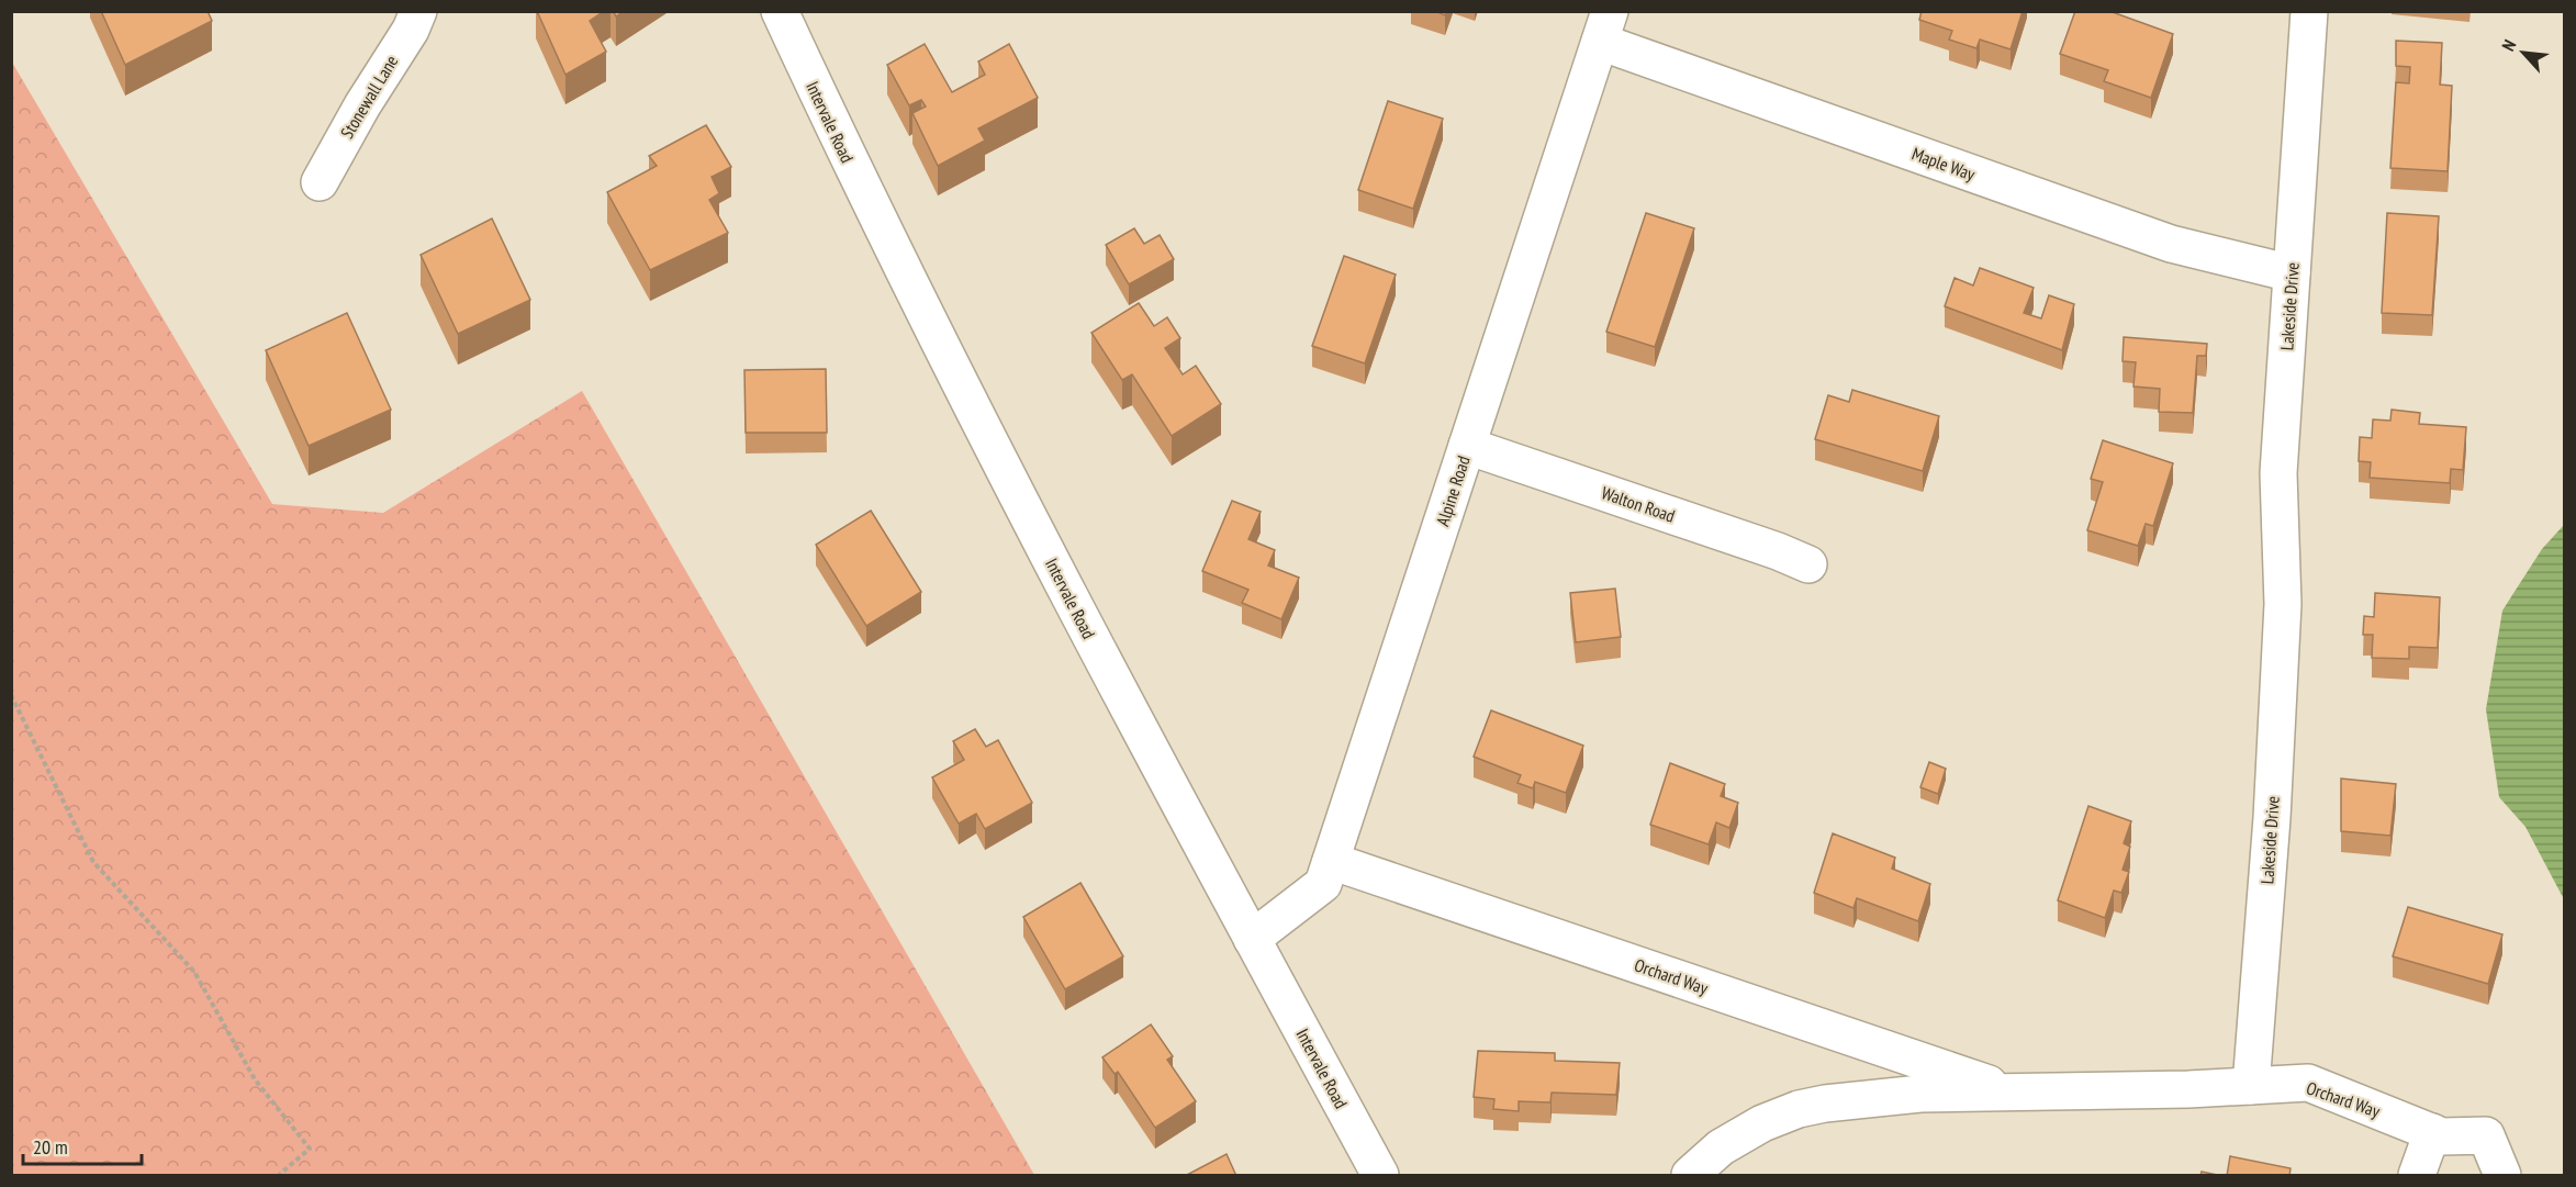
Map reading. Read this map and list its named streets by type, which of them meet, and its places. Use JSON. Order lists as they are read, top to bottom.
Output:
{
  "streets": {
    "street": [
      "Stonewall Lane",
      "Intervale Road",
      "Maple Way",
      "Lakeside Drive",
      "Alpine Road",
      "Walton Road",
      "Orchard Way"
    ]
  },
  "crossings": [
    ["Intervale Road", "Alpine Road"],
    ["Maple Way", "Lakeside Drive"],
    ["Maple Way", "Alpine Road"],
    ["Lakeside Drive", "Orchard Way"],
    ["Alpine Road", "Walton Road"],
    ["Alpine Road", "Orchard Way"]
  ],
  "scale_bar": "20 m",
  "north": "top left"
}
